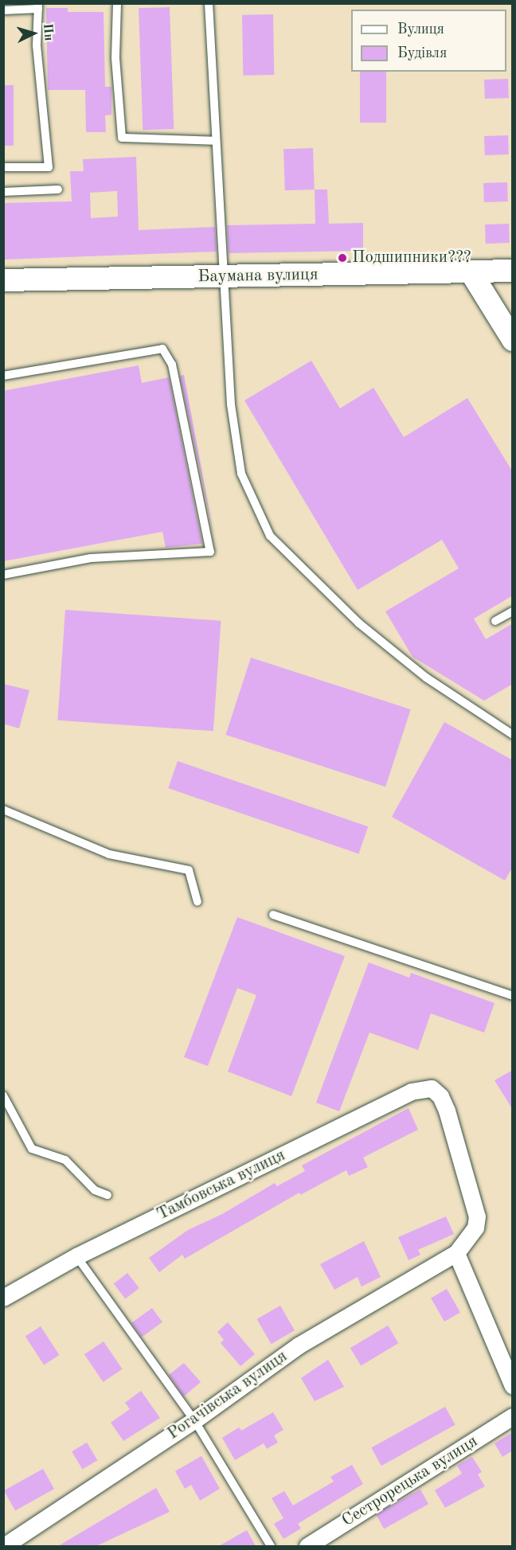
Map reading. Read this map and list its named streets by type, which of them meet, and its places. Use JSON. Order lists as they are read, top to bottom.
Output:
{
  "streets": {
    "main road": ["Баумана вулиця"],
    "street": ["Тамбовська вулиця", "Рогачівська вулиця", "Сестрорецька вулиця"]
  },
  "crossings": [
    ["Тамбовська вулиця", "Рогачівська вулиця"]
  ],
  "places": ["Подшипники???"],
  "legend": ["Вулиця", "Будівля"],
  "north": "right"
}
